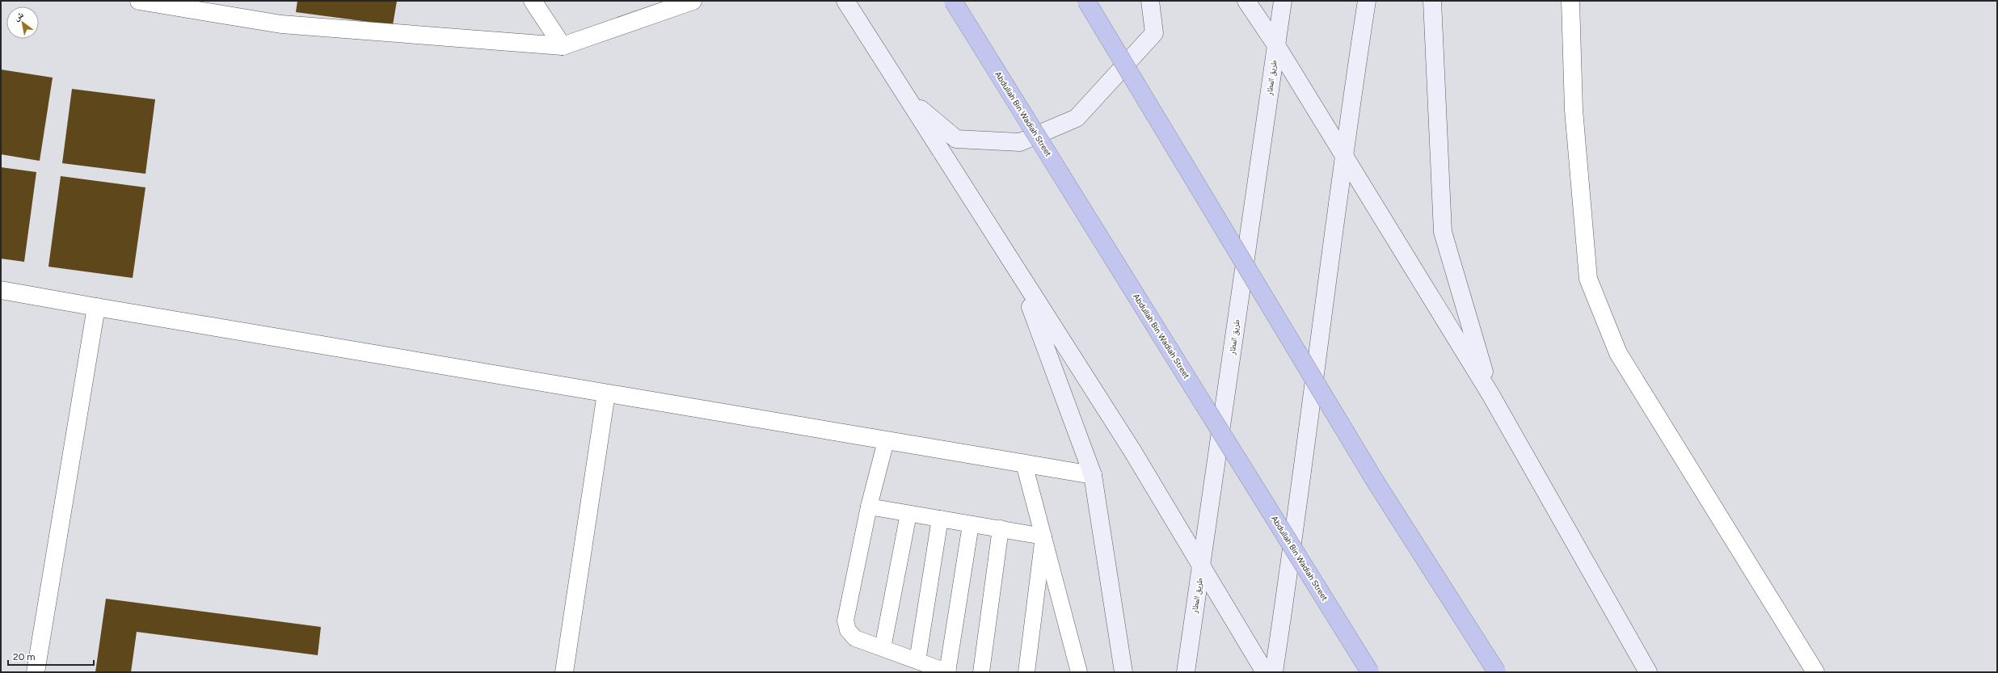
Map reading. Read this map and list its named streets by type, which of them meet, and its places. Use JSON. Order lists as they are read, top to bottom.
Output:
{
  "streets": {
    "highway": ["Abdullah Bin Wadiah Street"],
    "main road": ["طريق المطار"]
  },
  "scale_bar": "20 m",
  "north": "top left"
}
